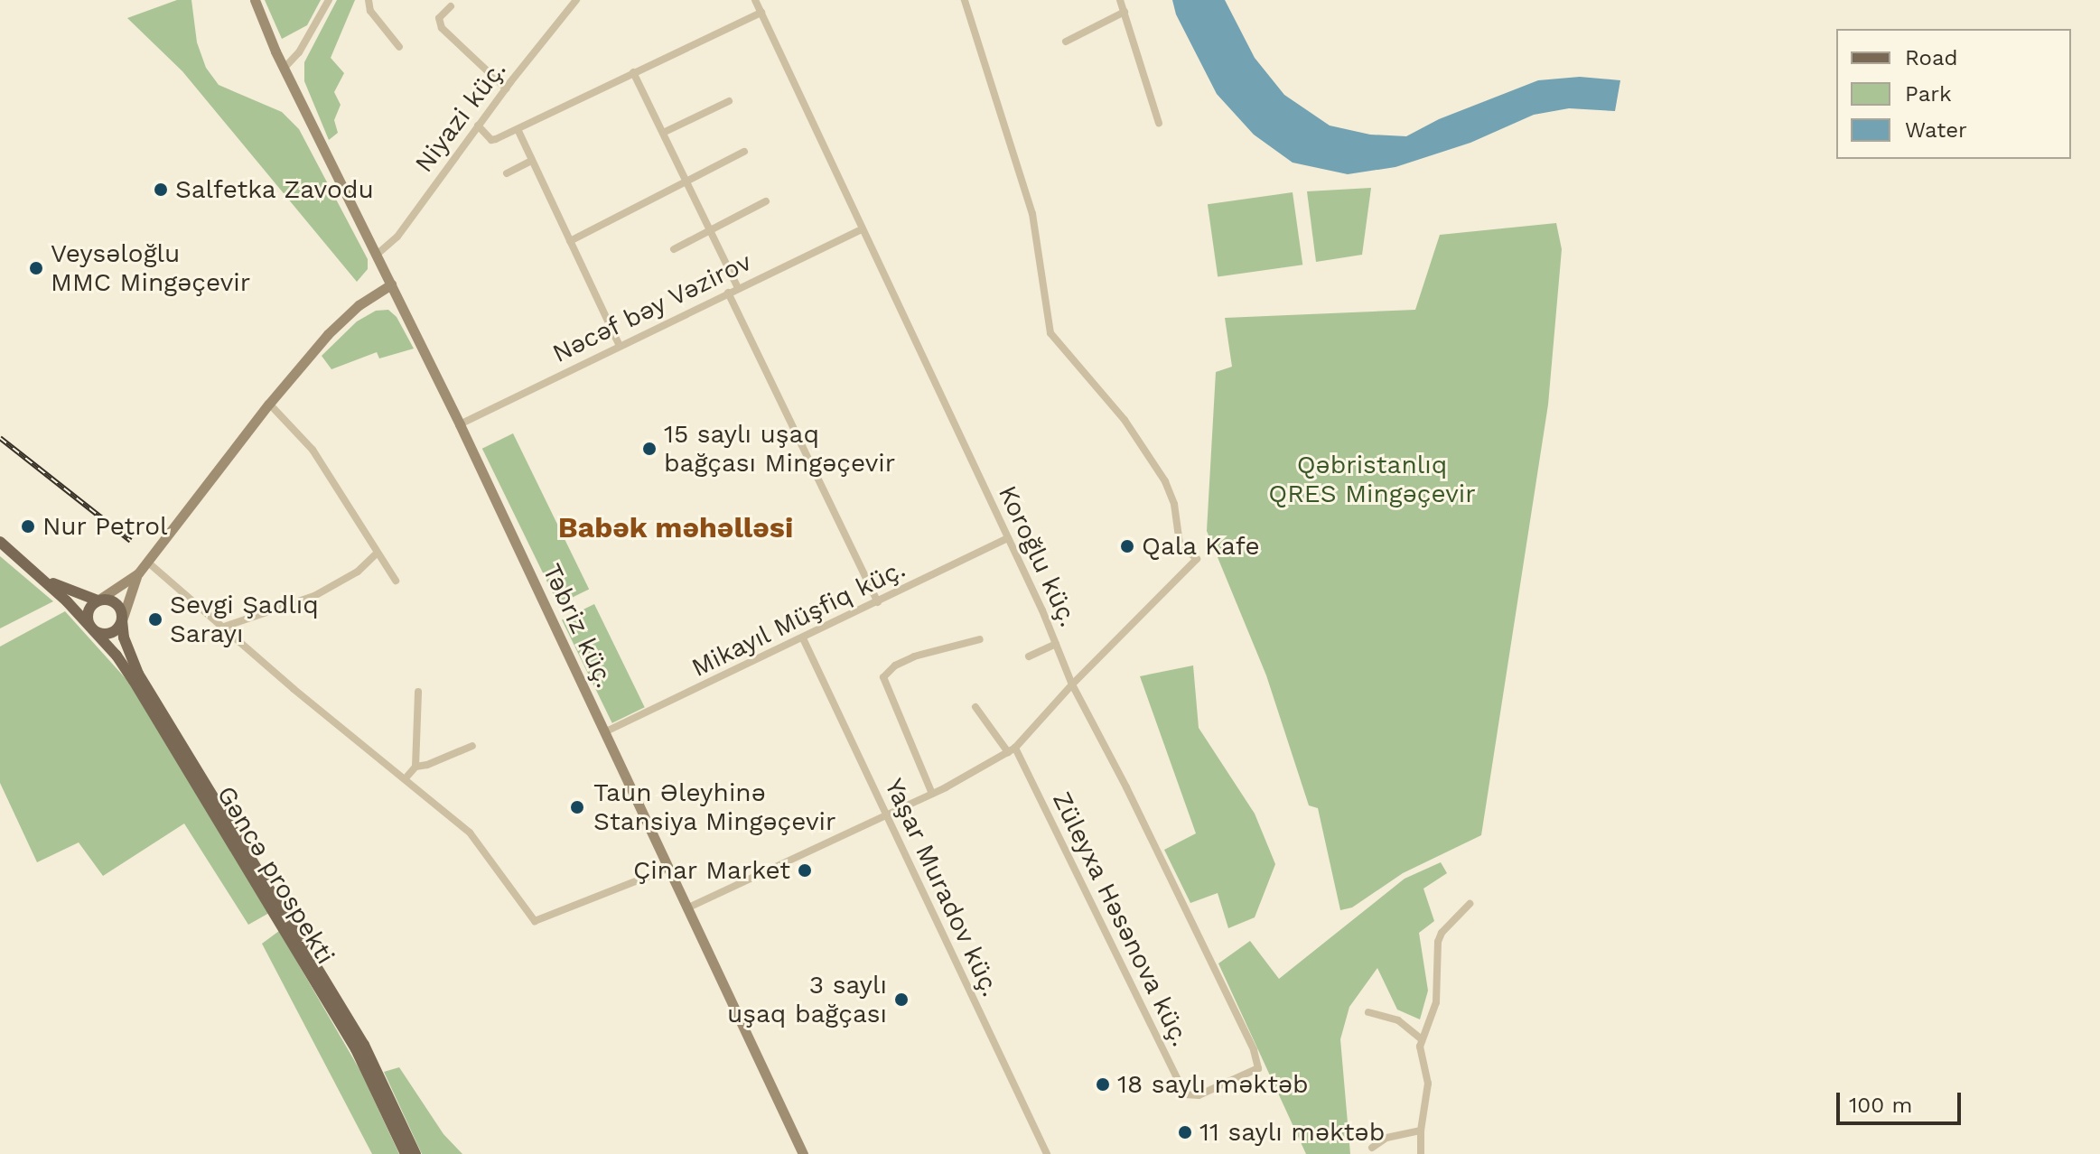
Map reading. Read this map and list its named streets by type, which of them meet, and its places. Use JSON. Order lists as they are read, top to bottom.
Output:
{
  "streets": {
    "main road": ["Təbriz küç.", "Gəncə prospekti"],
    "street": [
      "Niyazi küç.",
      "Nəcəf bəy Vəzirov",
      "Koroğlu küç.",
      "Mikayıl Müşfiq küç.",
      "Yaşar Muradov küç.",
      "Züleyxa Həsənova küç."
    ]
  },
  "crossings": [
    ["Niyazi küç.", "Təbriz küç."],
    ["Nəcəf bəy Vəzirov", "Koroğlu küç."],
    ["Nəcəf bəy Vəzirov", "Təbriz küç."],
    ["Koroğlu küç.", "Mikayıl Müşfiq küç."],
    ["Koroğlu küç.", "Züleyxa Həsənova küç."],
    ["Mikayıl Müşfiq küç.", "Təbriz küç."],
    ["Mikayıl Müşfiq küç.", "Yaşar Muradov küç."]
  ],
  "districts": ["Babək məhəlləsi"],
  "parks": ["Qəbristanlıq QRES Mingəçevir"],
  "places": [
    "Salfetka Zavodu",
    "Veysəloğlu MMC Mingəçevir",
    "15 saylı uşaq bağçası Mingəçevir",
    "Nur Petrol",
    "Qala Kafe",
    "Sevgi Şadlıq Sarayı",
    "Taun Əleyhinə Stansiya Mingəçevir",
    "Çinar Market",
    "3 saylı uşaq bağçası",
    "18 saylı məktəb",
    "11 saylı məktəb"
  ],
  "legend": ["Road", "Park", "Water"],
  "scale_bar": "100 m"
}
